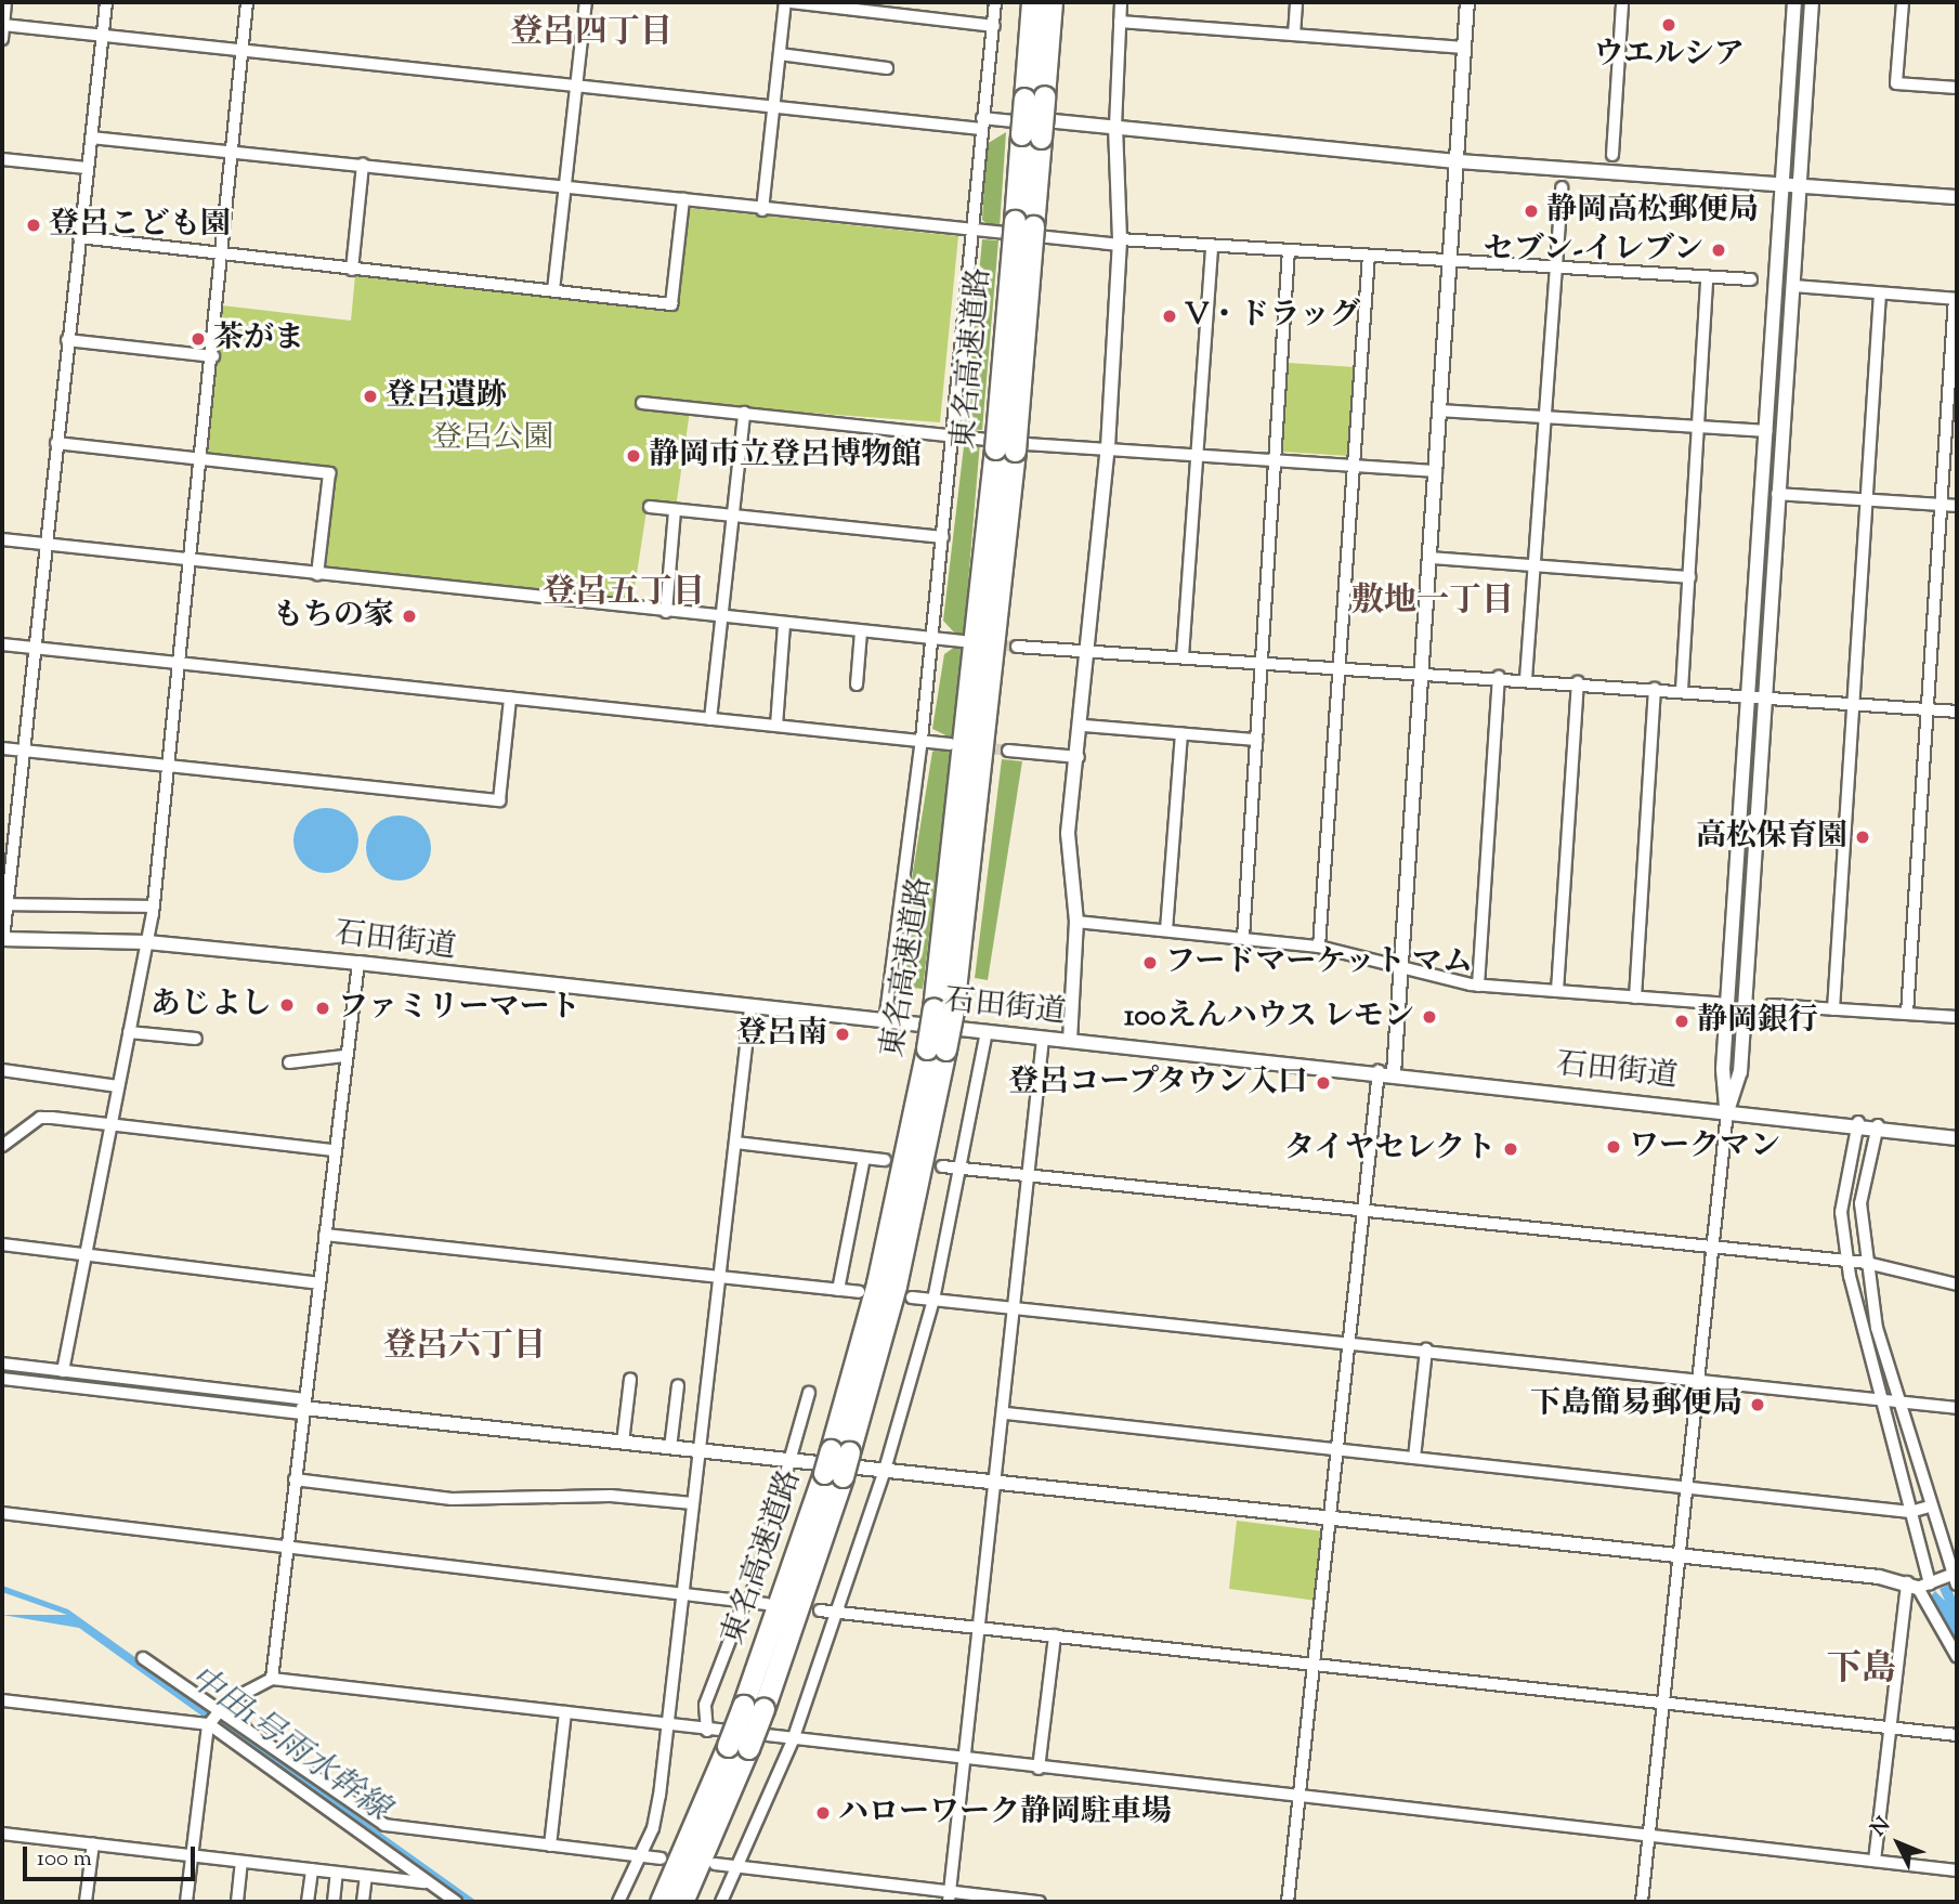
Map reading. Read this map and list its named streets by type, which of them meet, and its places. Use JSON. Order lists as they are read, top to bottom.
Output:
{
  "streets": {
    "highway": ["東名高速道路"],
    "street": ["石田街道"]
  },
  "districts": [
    "登呂四丁目",
    "登呂五丁目",
    "敷地一丁目",
    "登呂六丁目",
    "下島"
  ],
  "water": ["中田1号雨水幹線"],
  "parks": ["登呂公園"],
  "places": [
    "ウエルシア",
    "静岡高松郵便局",
    "登呂こども園",
    "セブン-イレブン",
    "V・ドラッグ",
    "茶がま",
    "登呂遺跡",
    "静岡市立登呂博物館",
    "もちの家",
    "高松保育園",
    "フードマーケット マム",
    "あじよし",
    "ファミリーマート",
    "100えんハウス レモン",
    "静岡銀行",
    "登呂南",
    "登呂コープタウン入口",
    "ワークマン",
    "タイヤセレクト",
    "下島簡易郵便局",
    "ハローワーク静岡駐車場"
  ],
  "scale_bar": "100 m",
  "north": "top left"
}
